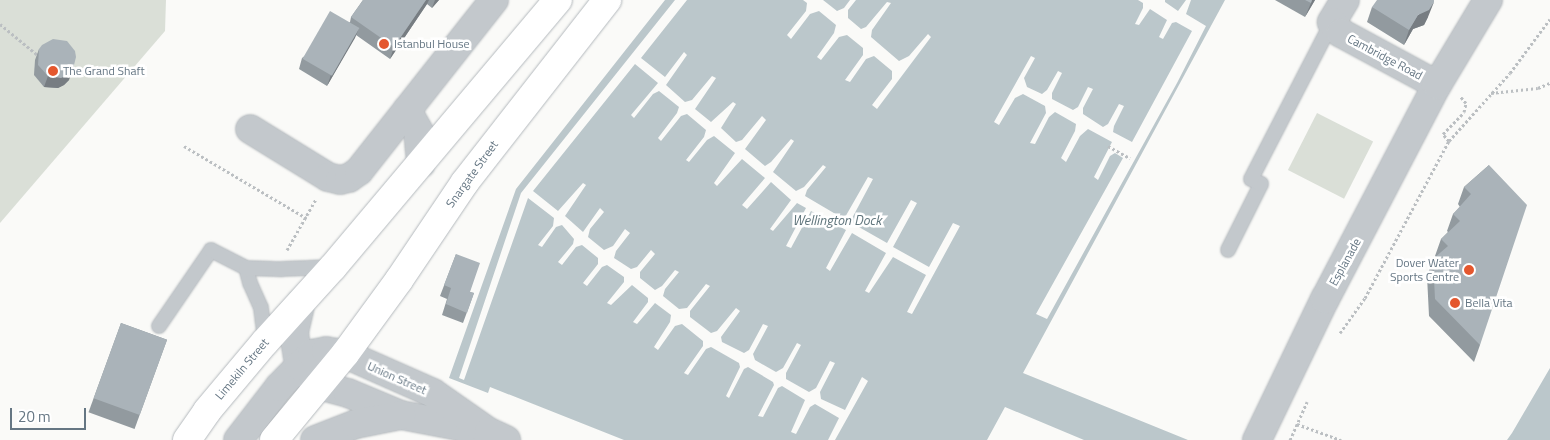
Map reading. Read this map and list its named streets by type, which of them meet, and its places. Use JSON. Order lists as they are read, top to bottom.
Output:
{
  "streets": {
    "highway": ["Snargate Street", "Limekiln Street"],
    "street": ["Cambridge Road", "Esplanade", "Union Street"]
  },
  "crossings": [
    ["Cambridge Road", "Esplanade"],
    ["Snargate Street", "Union Street"]
  ],
  "water": ["Wellington Dock"],
  "places": [
    "Istanbul House",
    "The Grand Shaft",
    "Dover Water Sports Centre",
    "Bella Vita"
  ],
  "scale_bar": "20 m"
}
